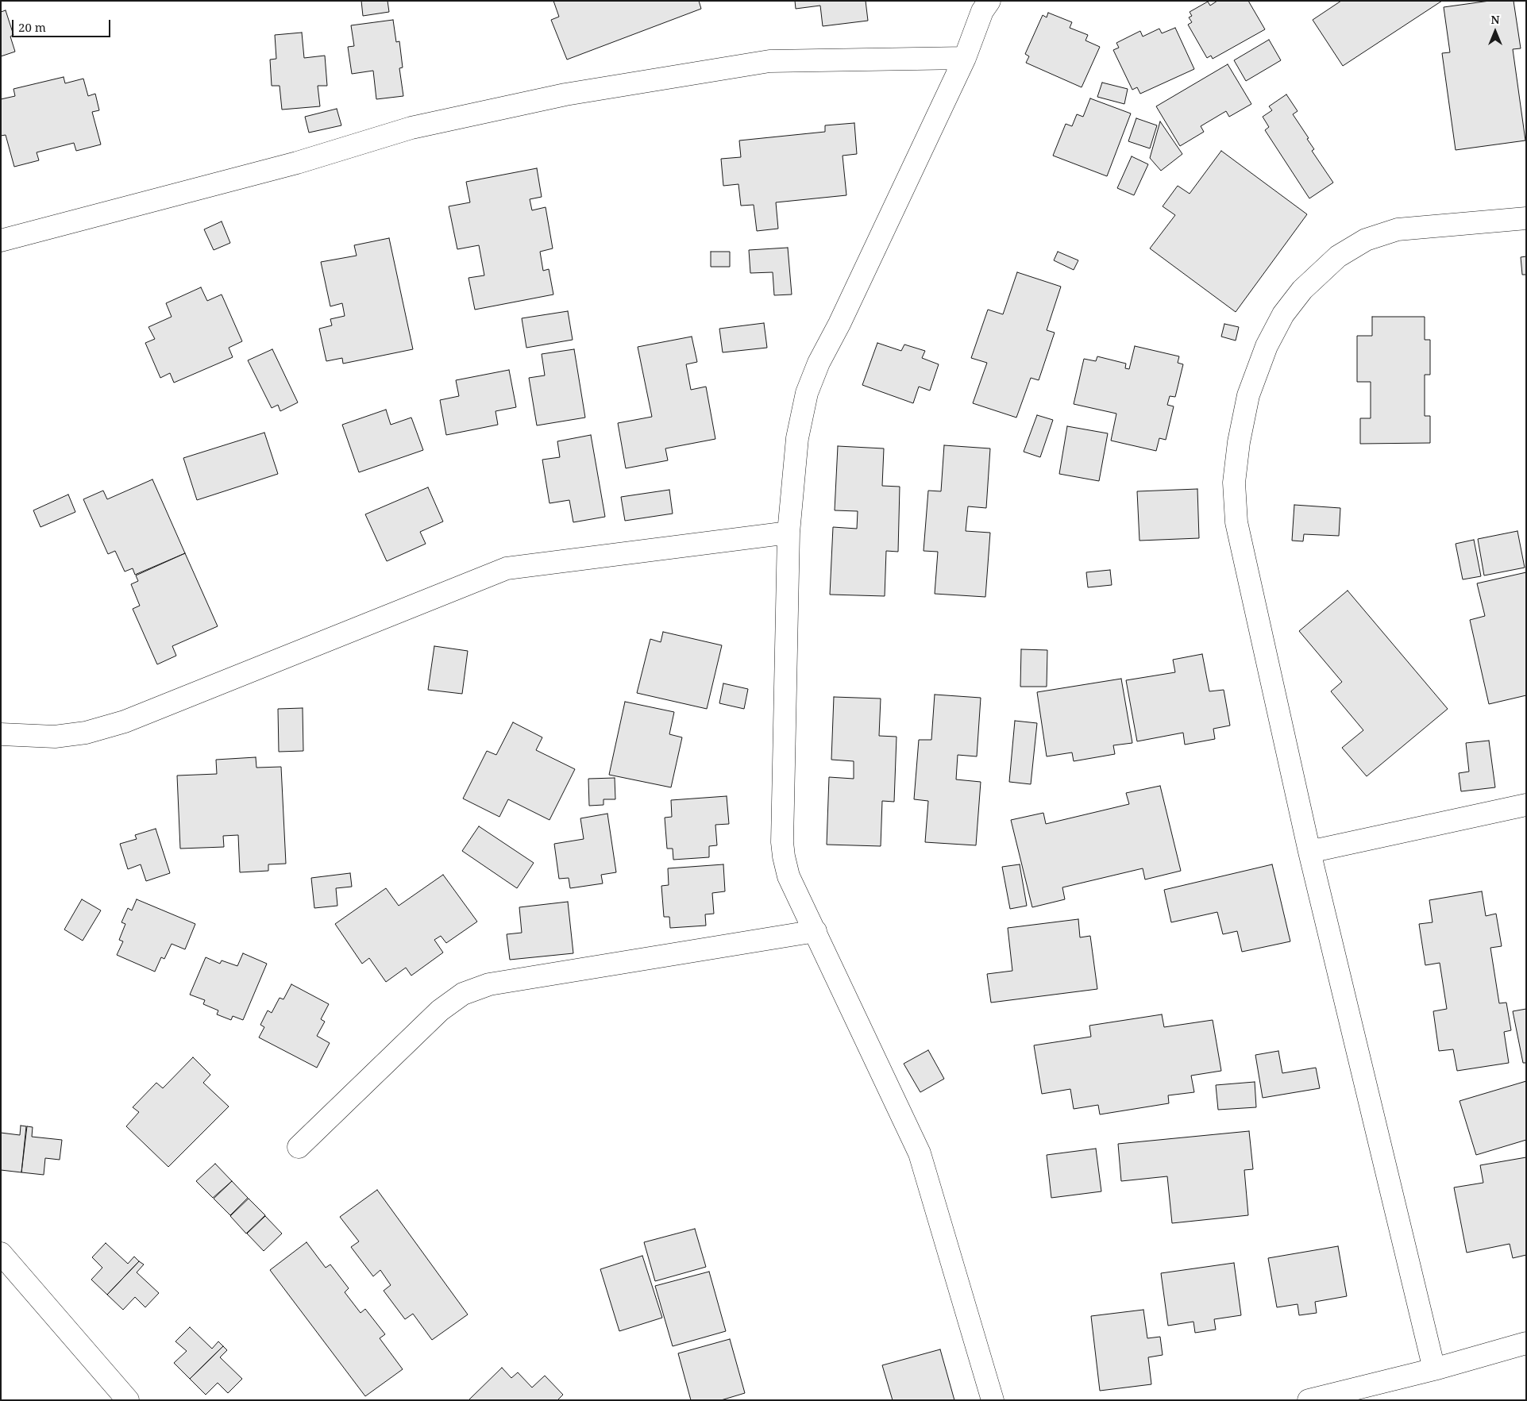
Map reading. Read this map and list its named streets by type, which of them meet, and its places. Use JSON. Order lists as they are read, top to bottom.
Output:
{
  "scale_bar": "20 m",
  "north": "top"
}
